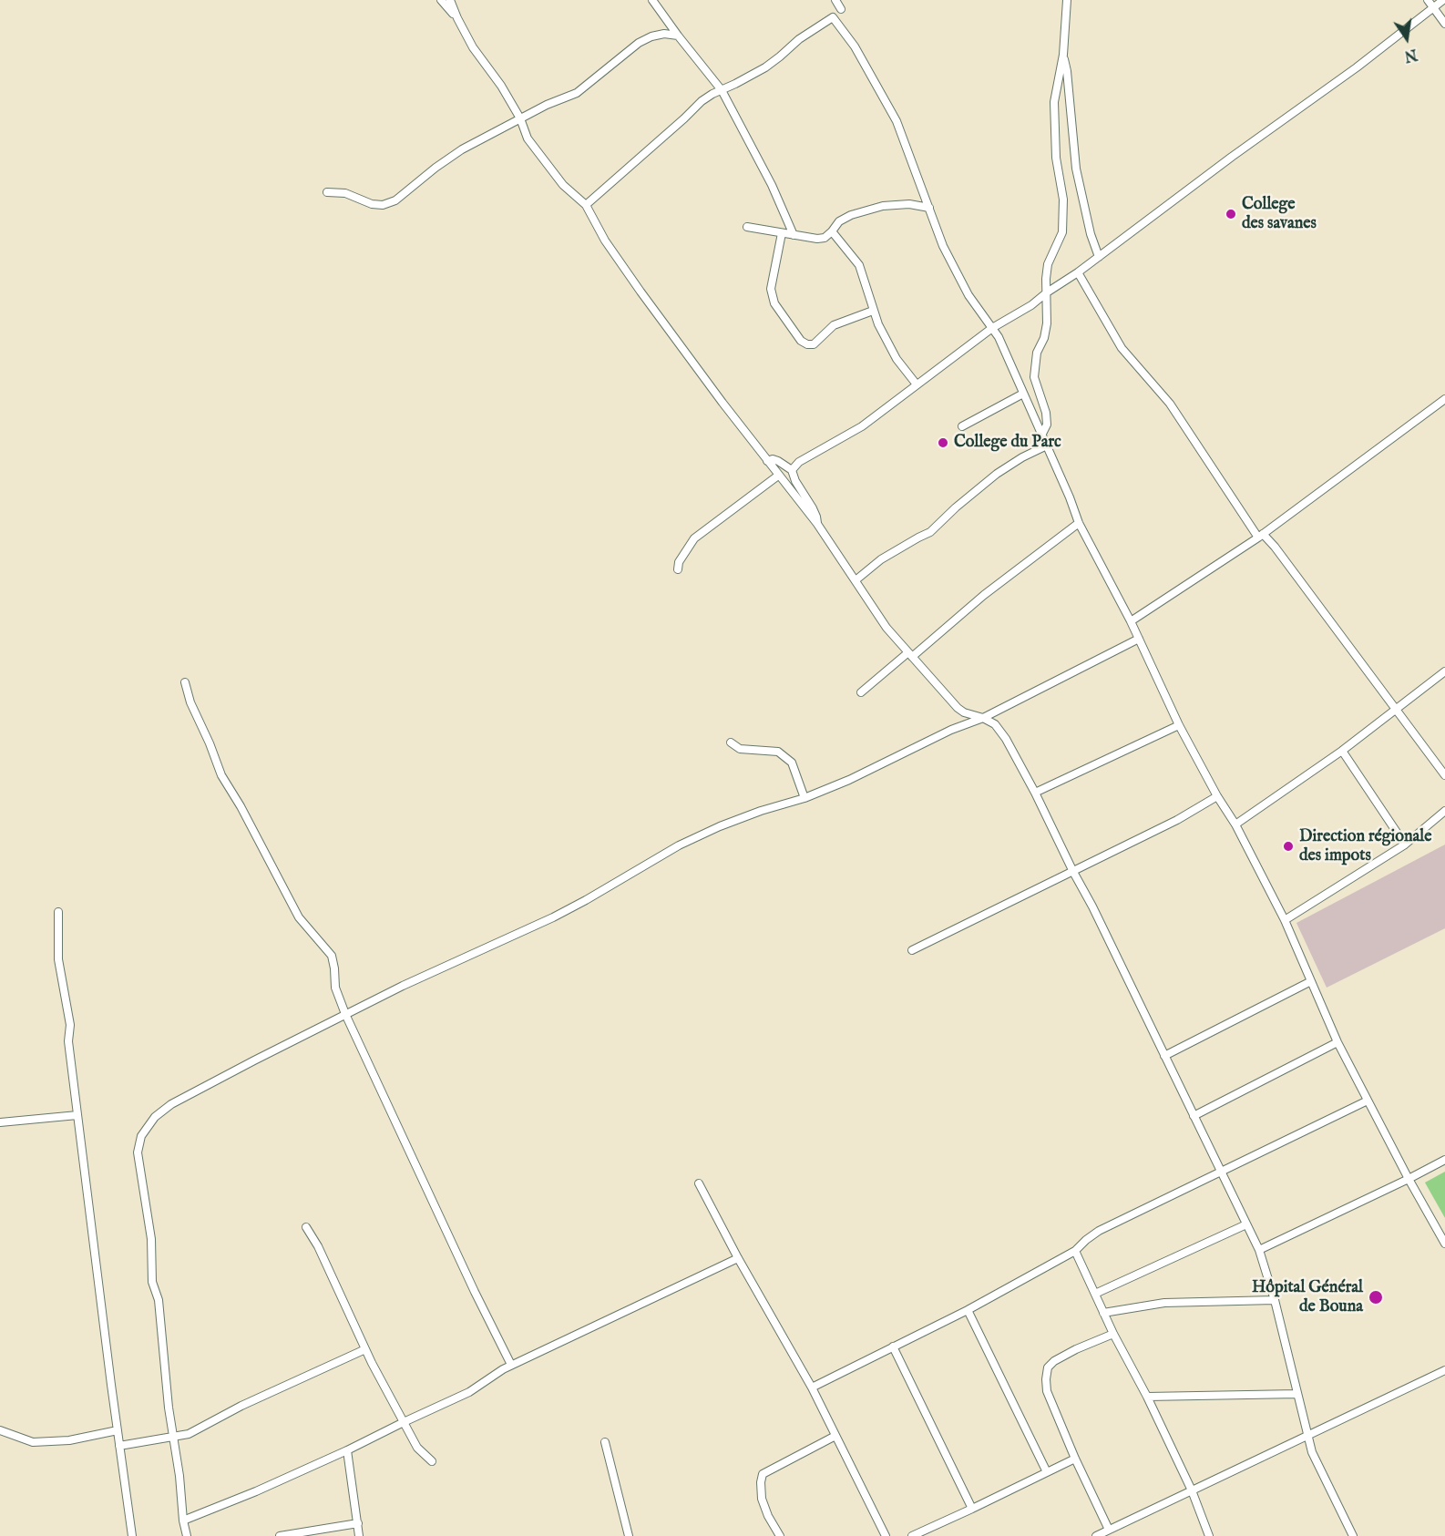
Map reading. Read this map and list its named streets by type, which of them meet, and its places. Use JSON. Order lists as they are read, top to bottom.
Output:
{
  "places": [
    "College des savanes",
    "College du Parc",
    "Direction régionale des impots",
    "Hôpital Général de Bouna"
  ],
  "north": "bottom"
}
